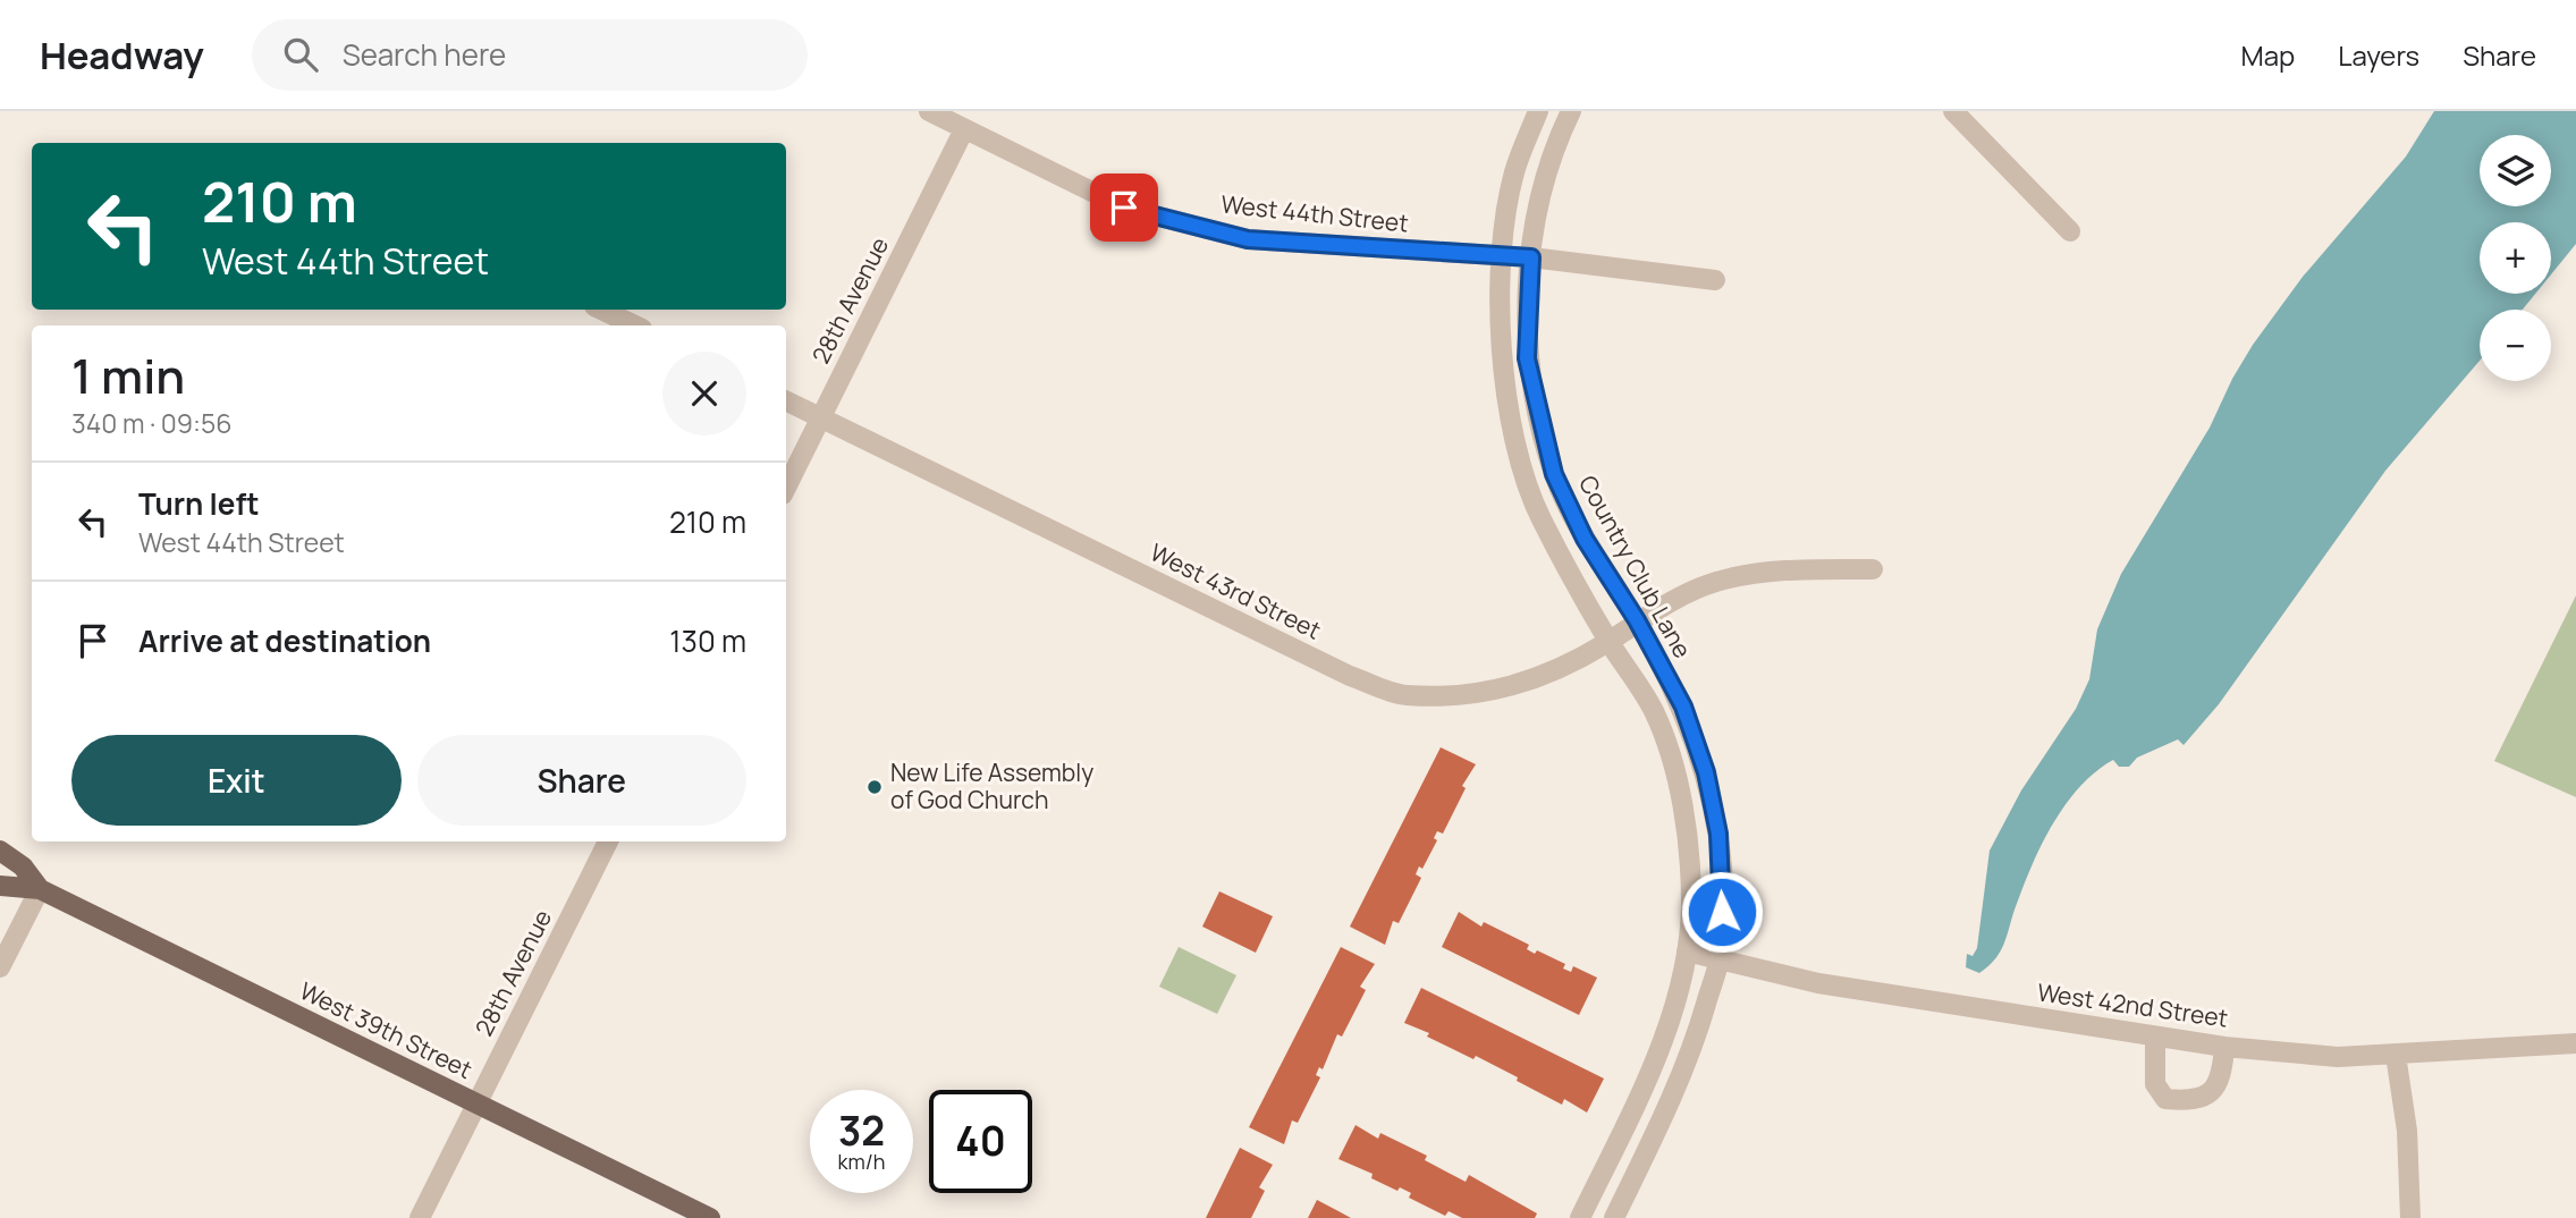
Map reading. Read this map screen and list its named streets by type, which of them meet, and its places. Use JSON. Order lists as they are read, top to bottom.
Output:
{
  "streets": {
    "main road": ["West 39th Street"],
    "street": [
      "West 44th Street",
      "28th Avenue",
      "Country Club Lane",
      "West 43rd Street",
      "West 42nd Street"
    ]
  },
  "crossings": [
    ["West 44th Street", "28th Avenue"],
    ["West 44th Street", "Country Club Lane"],
    ["28th Avenue", "West 43rd Street"],
    ["28th Avenue", "West 39th Street"],
    ["Country Club Lane", "West 43rd Street"],
    ["Country Club Lane", "West 42nd Street"]
  ],
  "places": ["New Life Assembly of God Church"],
  "page": {
    "header": "Headway",
    "search": "Search here",
    "nav": ["Map", "Layers", "Share"],
    "map_buttons": ["+", "−"],
    "turn": ["210 m", "West 44th Street"],
    "heading": ["1 min", "340 m · 09:56"],
    "list": [
      {
        "name": "Turn left",
        "note": "West 44th Street",
        "value": "210 m"
      },
      {
        "name": "Arrive at destination",
        "value": "130 m"
      }
    ],
    "buttons": ["Exit", "Share"],
    "speed": "32 km/h",
    "limit": "40"
  }
}
